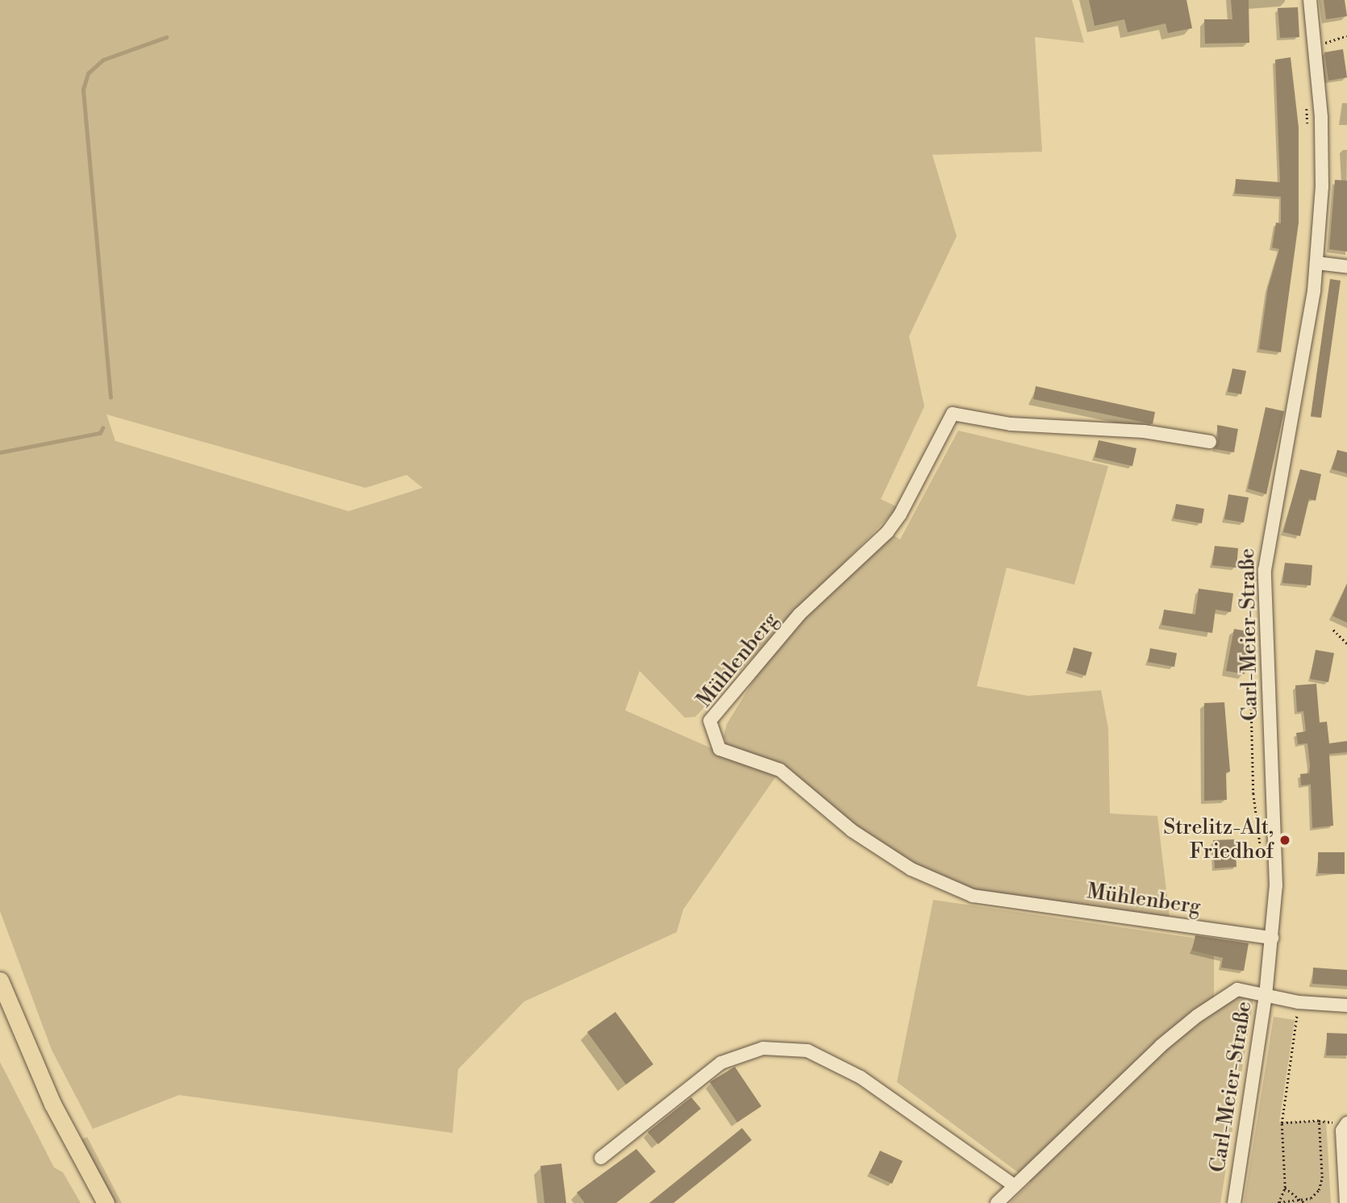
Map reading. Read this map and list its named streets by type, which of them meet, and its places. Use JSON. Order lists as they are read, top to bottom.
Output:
{
  "streets": {
    "street": ["Carl-Meier-Straße", "Mühlenberg"]
  },
  "crossings": [
    ["Carl-Meier-Straße", "Mühlenberg"]
  ],
  "places": ["Strelitz-Alt, Friedhof"]
}
